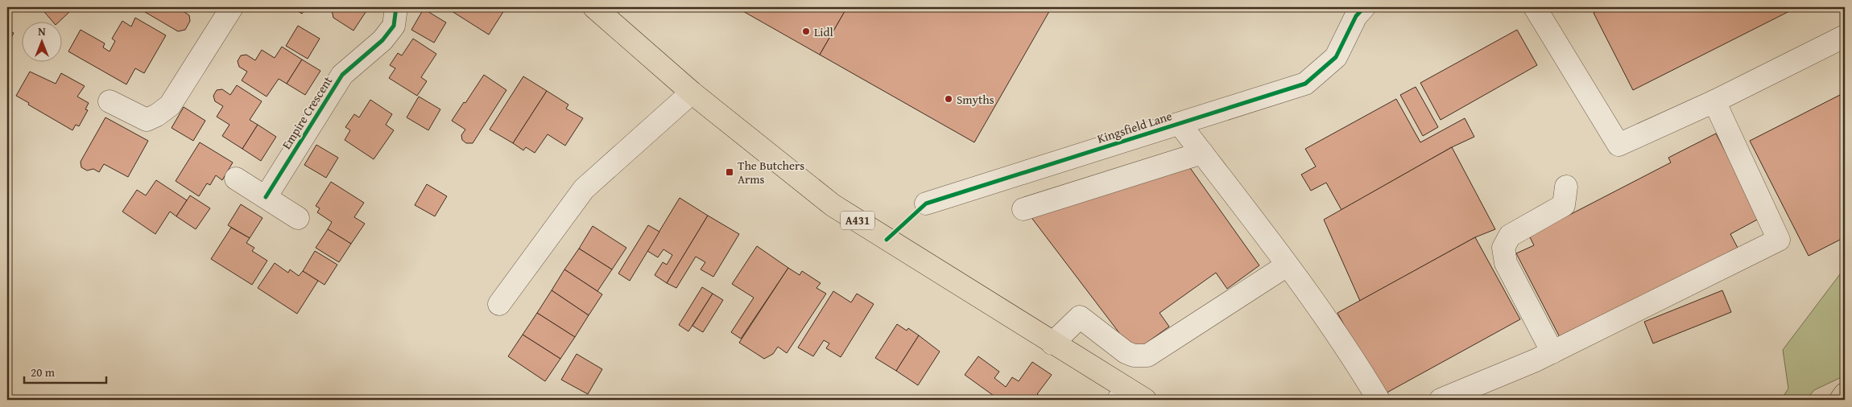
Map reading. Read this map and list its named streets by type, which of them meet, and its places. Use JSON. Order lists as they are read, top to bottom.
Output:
{
  "streets": {
    "main road": ["A431"],
    "street": ["Empire Crescent", "Kingsfield Lane"]
  },
  "places": {
    "other": ["Lidl", "Smyths"],
    "transit": ["The Butchers Arms"]
  },
  "scale_bar": "20 m",
  "north": "top"
}
